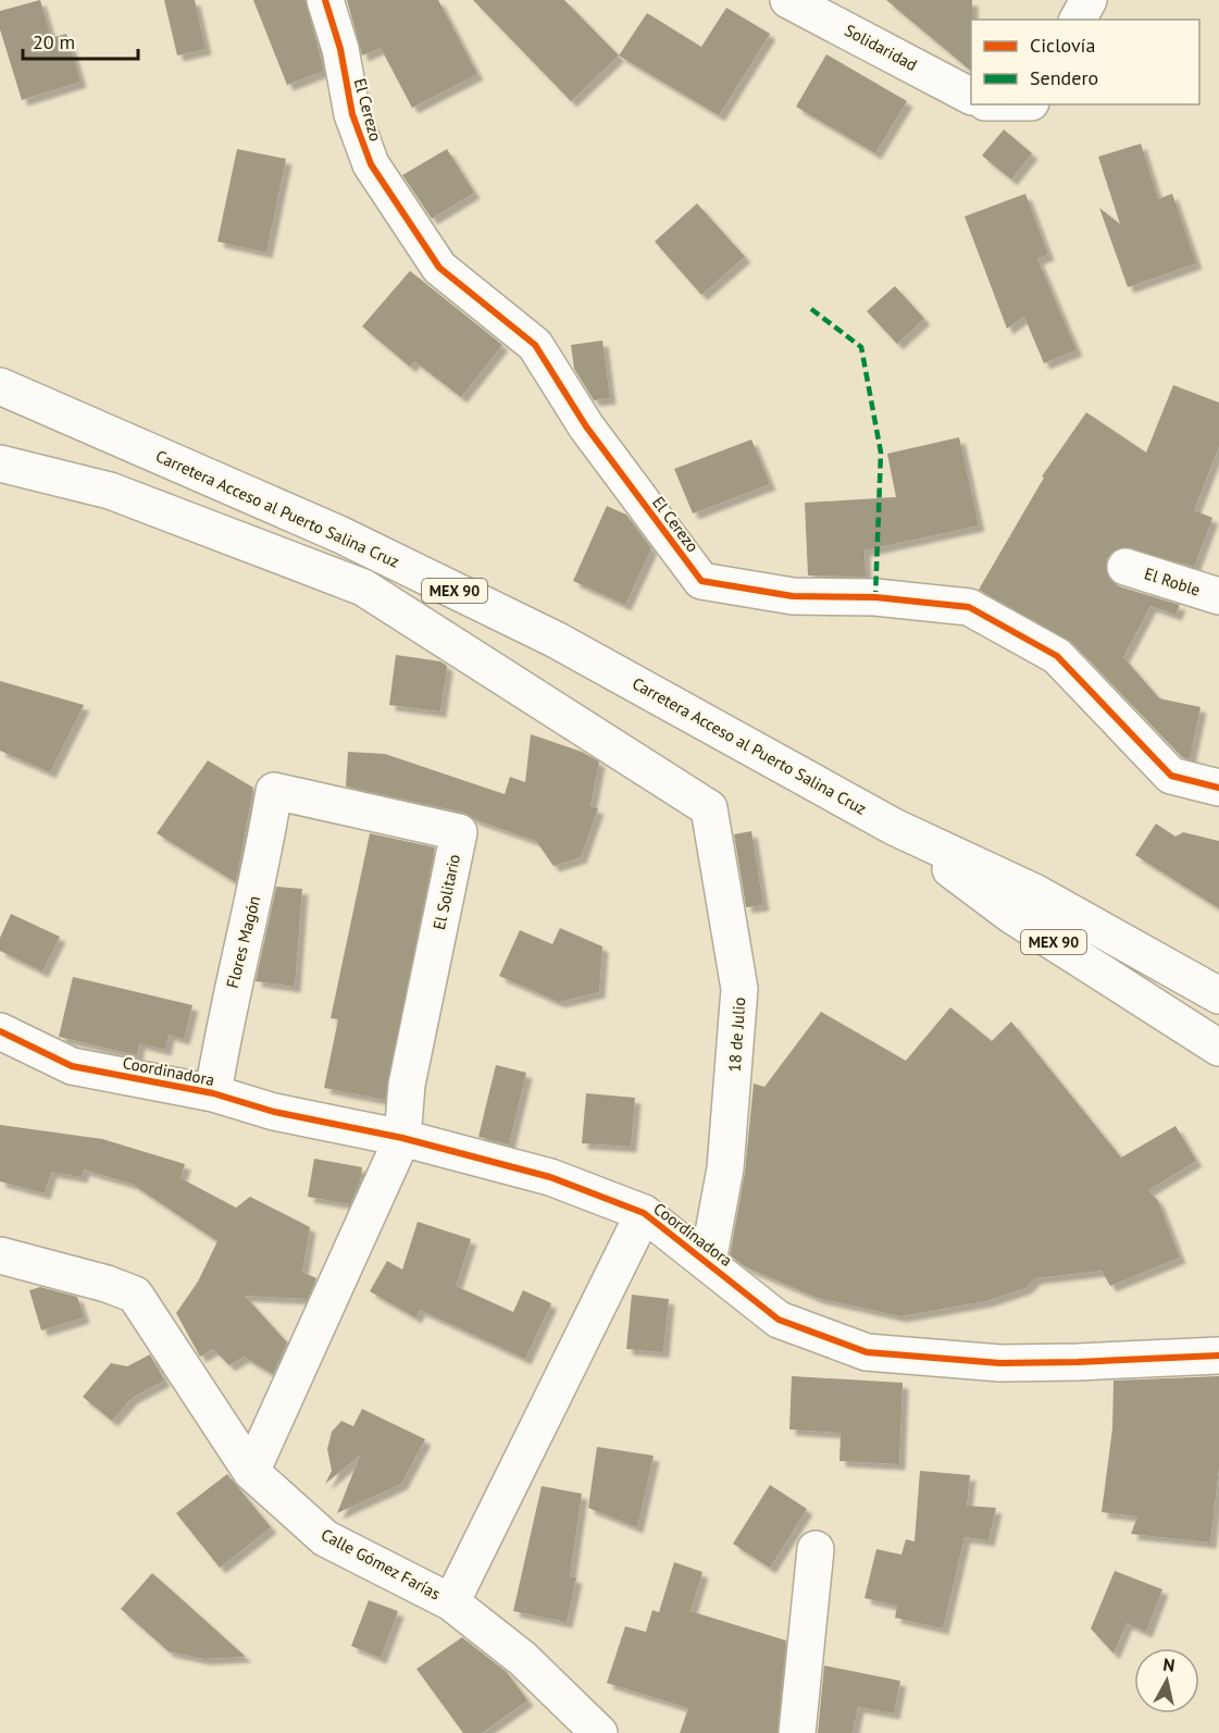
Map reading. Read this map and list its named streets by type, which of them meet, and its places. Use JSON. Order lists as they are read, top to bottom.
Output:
{
  "streets": {
    "street": [
      "Solidaridad",
      "El Cerezo",
      "Carretera Acceso al Puerto Salina Cruz",
      "El Roble",
      "MEX 90",
      "El Solitario",
      "Flores Magón",
      "18 de Julio",
      "Coordinadora",
      "Calle Gómez Farías"
    ]
  },
  "crossings": [
    ["El Solitario", "Flores Magón"],
    ["El Solitario", "Coordinadora"],
    ["Flores Magón", "Coordinadora"],
    ["18 de Julio", "Coordinadora"]
  ],
  "legend": ["Ciclovía", "Sendero"],
  "scale_bar": "20 m",
  "north": "top"
}
